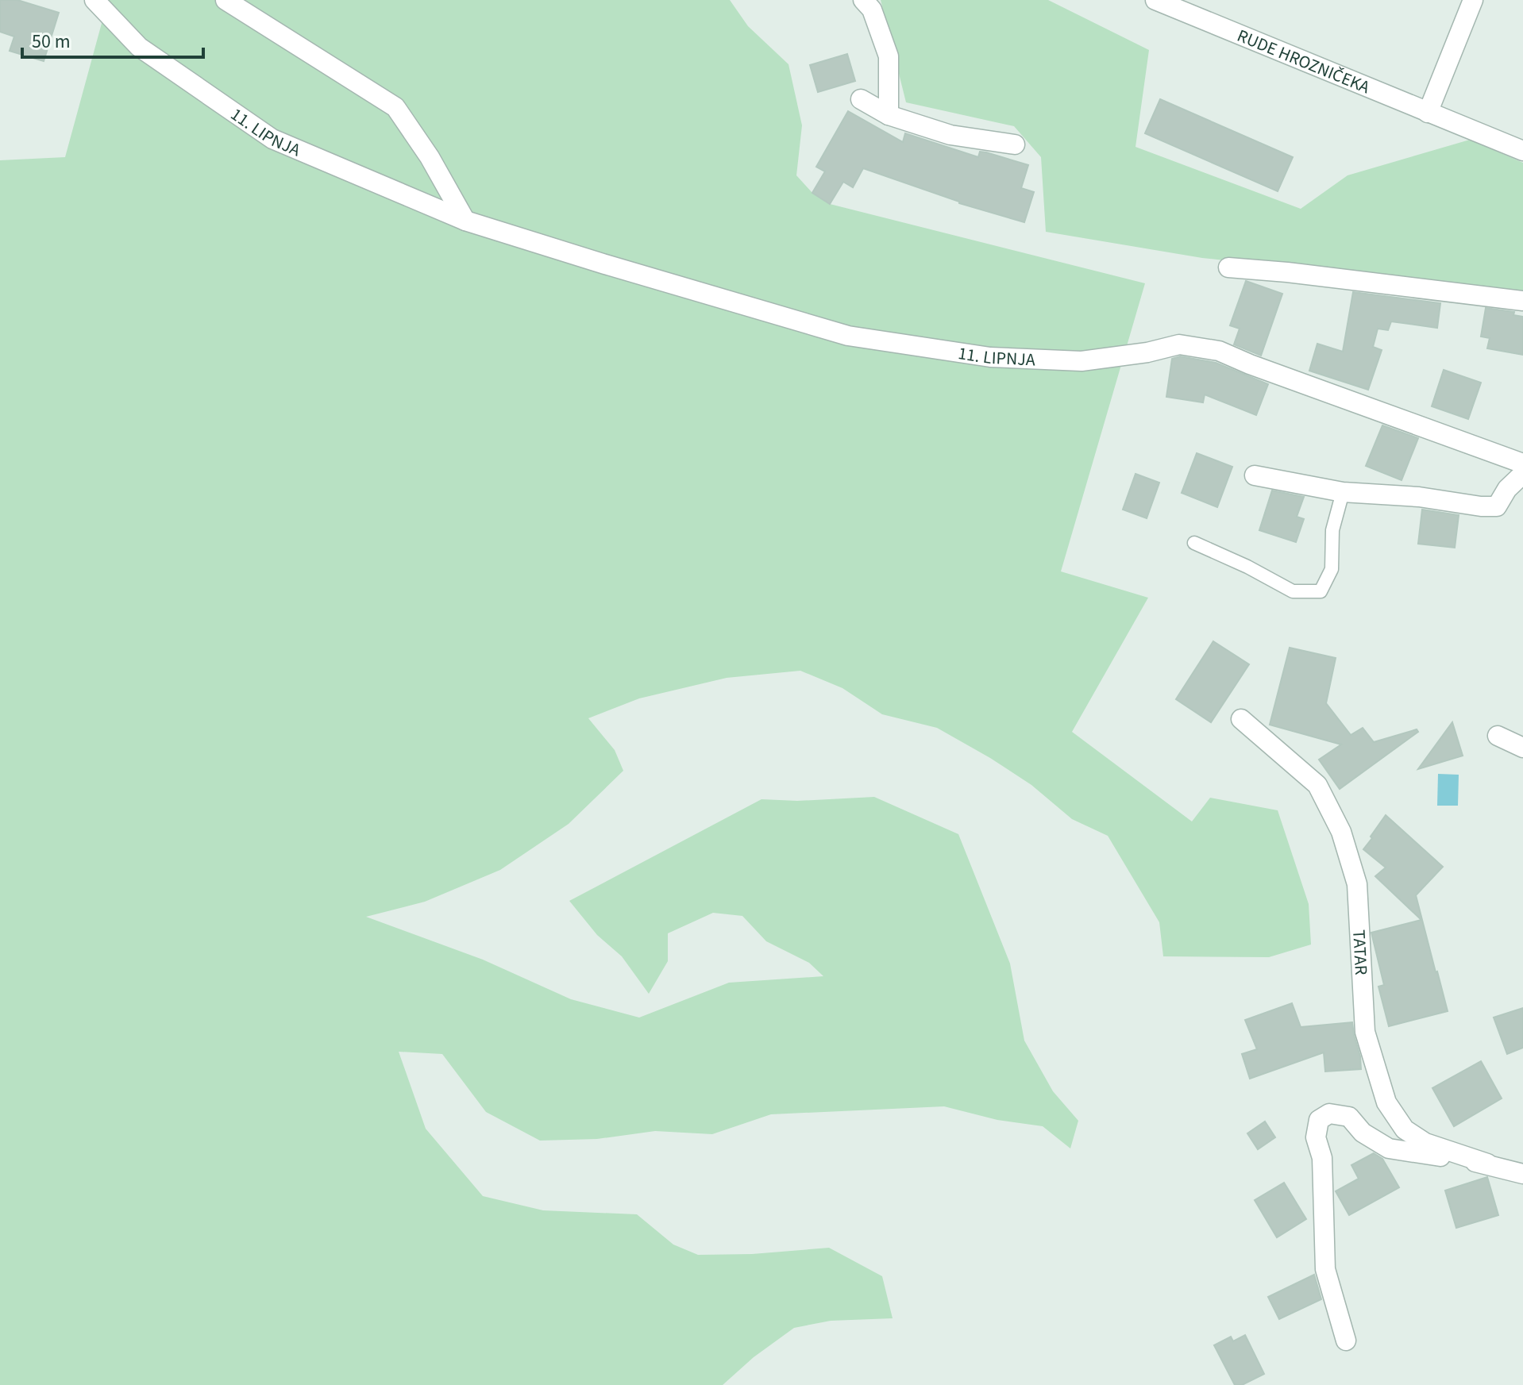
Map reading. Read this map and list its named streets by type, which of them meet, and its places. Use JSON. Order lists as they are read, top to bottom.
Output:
{
  "streets": {
    "street": ["RUDE HROZNIČEKA", "11. LIPNJA", "TATAR"]
  },
  "scale_bar": "50 m"
}
